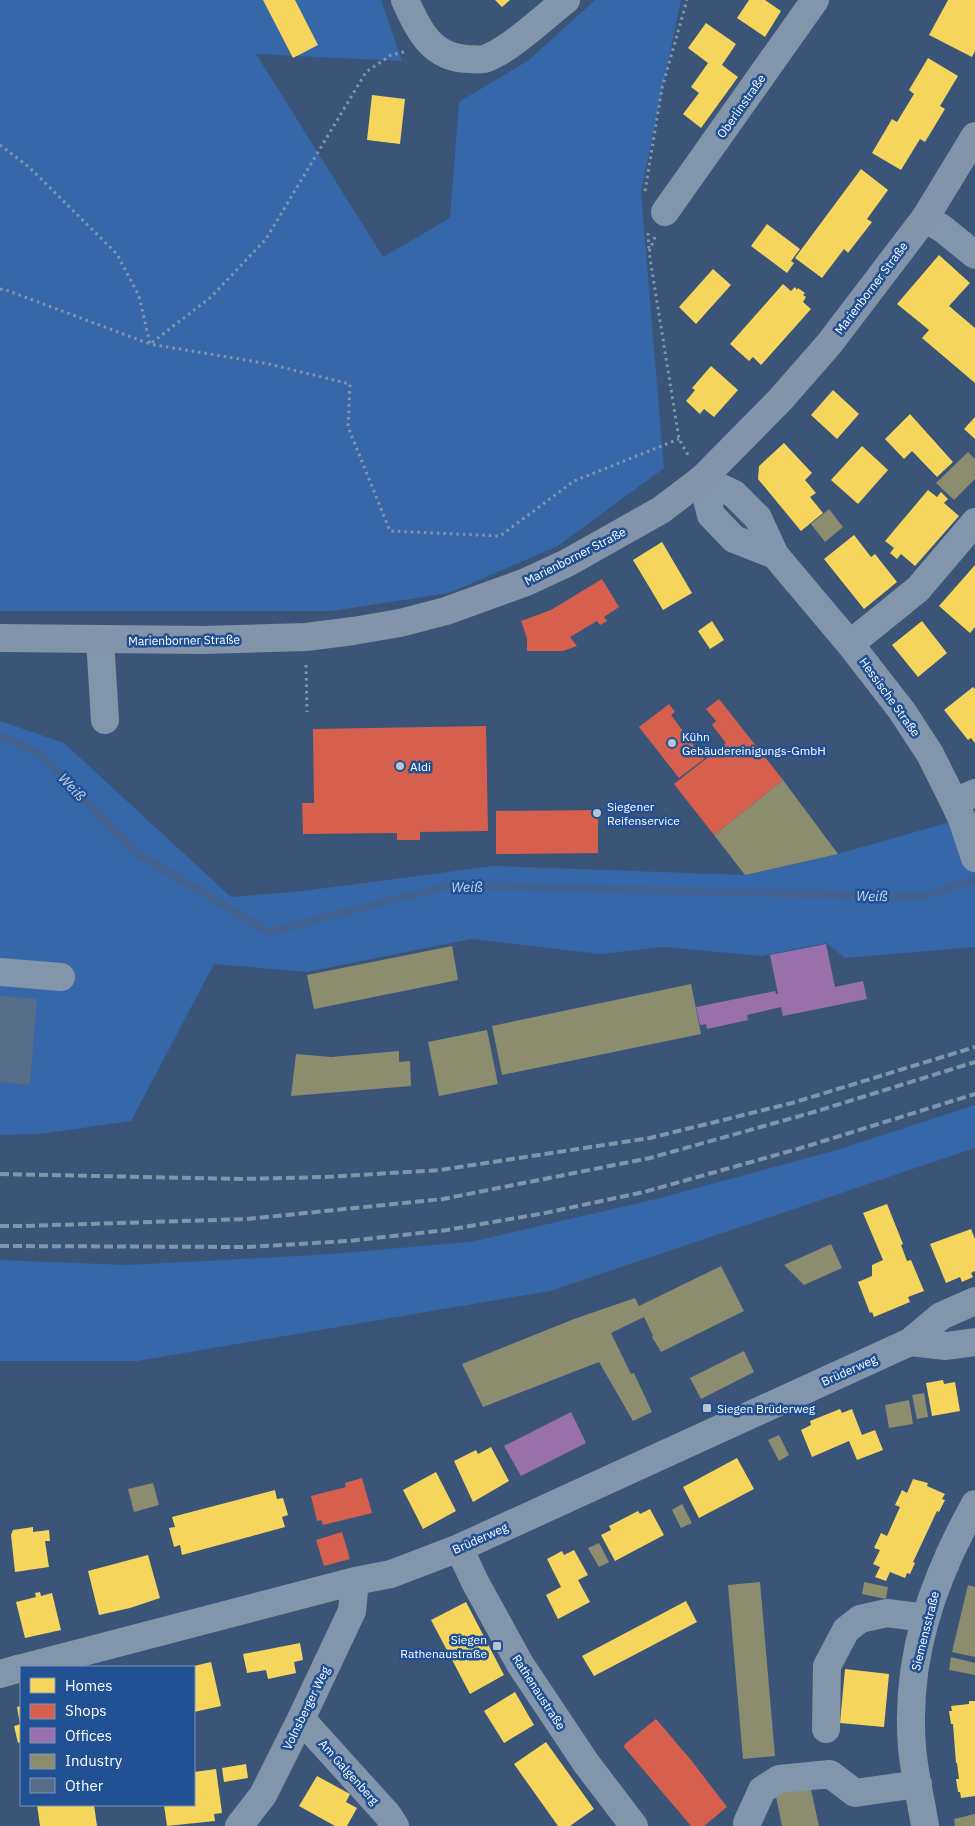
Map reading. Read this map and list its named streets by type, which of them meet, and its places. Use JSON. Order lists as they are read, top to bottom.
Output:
{
  "streets": {
    "main road": ["Marienborner Straße"],
    "street": [
      "Oberlinstraße",
      "Hessische Straße",
      "Brüderweg",
      "Siemensstraße",
      "Rathenaustraße",
      "Volnsberger Weg",
      "Am Galgenberg"
    ]
  },
  "crossings": [
    ["Marienborner Straße", "Hessische Straße"],
    ["Brüderweg", "Rathenaustraße"],
    ["Brüderweg", "Volnsberger Weg"],
    ["Volnsberger Weg", "Am Galgenberg"]
  ],
  "water": ["Weiß"],
  "places": {
    "other": ["Kühn Gebäudereinigungs-GmbH", "Aldi", "Siegener Reifenservice"],
    "transit": ["Siegen Brüderweg", "Siegen Rathenaustraße"]
  },
  "legend": [
    "Homes",
    "Shops",
    "Offices",
    "Industry",
    "Other"
  ]
}
